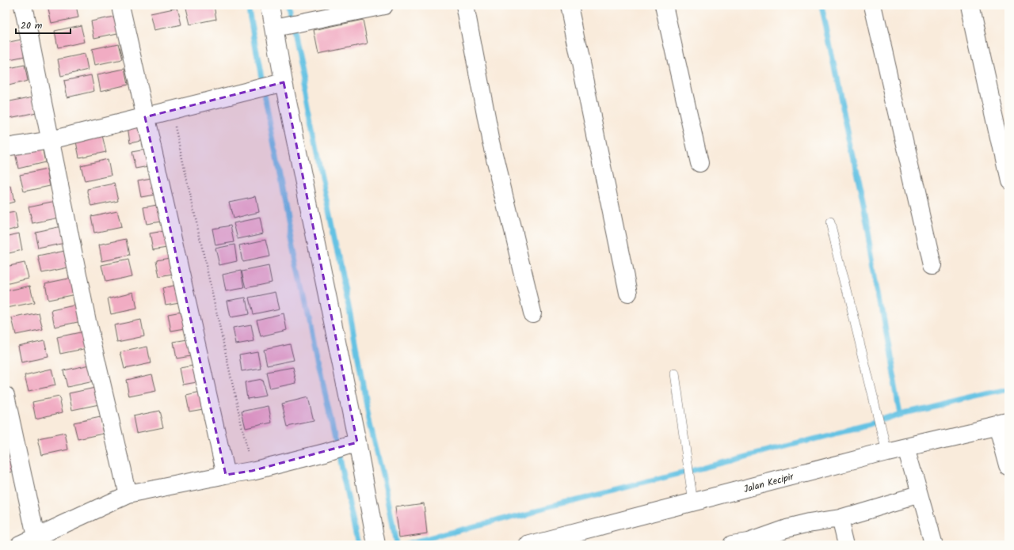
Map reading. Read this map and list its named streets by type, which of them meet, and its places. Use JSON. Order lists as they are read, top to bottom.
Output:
{
  "streets": {
    "street": ["Jalan Kecipir"]
  },
  "scale_bar": "20 m"
}
